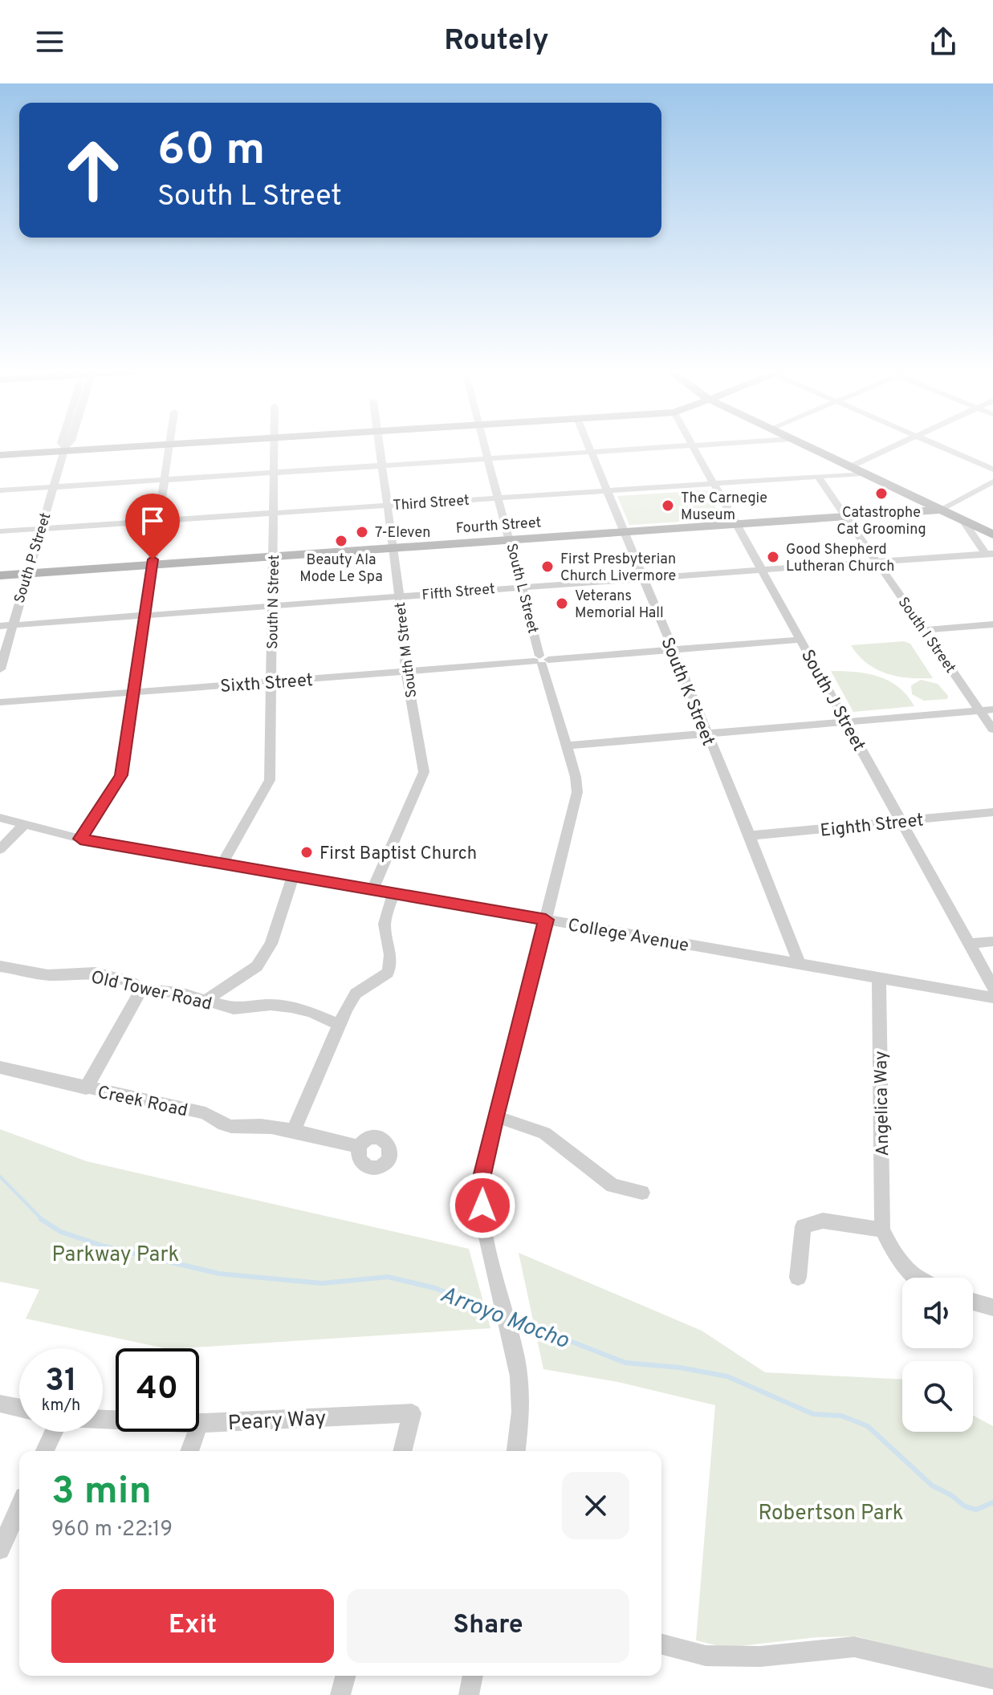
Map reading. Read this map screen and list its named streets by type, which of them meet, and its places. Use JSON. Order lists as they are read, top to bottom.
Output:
{
  "streets": {
    "main road": ["Fourth Street"],
    "street": [
      "Third Street",
      "South P Street",
      "South L Street",
      "Fifth Street",
      "South N Street",
      "South I Street",
      "South M Street",
      "Sixth Street",
      "South K Street",
      "South J Street",
      "Eighth Street",
      "College Avenue",
      "Old Tower Road",
      "Creek Road",
      "Angelica Way",
      "Peary Way"
    ]
  },
  "crossings": [
    ["Third Street", "South P Street"],
    ["Third Street", "South L Street"],
    ["Third Street", "South N Street"],
    ["Third Street", "South I Street"],
    ["Third Street", "South M Street"],
    ["Third Street", "South K Street"],
    ["Third Street", "South J Street"],
    ["Fourth Street", "South P Street"],
    ["Fourth Street", "South L Street"],
    ["Fourth Street", "South N Street"],
    ["Fourth Street", "South I Street"],
    ["Fourth Street", "South M Street"],
    ["Fourth Street", "South K Street"],
    ["Fourth Street", "South J Street"],
    ["South P Street", "Fifth Street"],
    ["South L Street", "Fifth Street"],
    ["South L Street", "Sixth Street"],
    ["South L Street", "College Avenue"],
    ["Fifth Street", "South N Street"],
    ["Fifth Street", "South I Street"],
    ["Fifth Street", "South M Street"],
    ["Fifth Street", "South K Street"],
    ["Fifth Street", "South J Street"],
    ["South N Street", "Sixth Street"],
    ["South N Street", "College Avenue"],
    ["South M Street", "Sixth Street"],
    ["South M Street", "College Avenue"],
    ["Sixth Street", "South K Street"],
    ["Sixth Street", "South J Street"],
    ["South K Street", "Eighth Street"],
    ["South K Street", "College Avenue"],
    ["South J Street", "Eighth Street"],
    ["College Avenue", "Angelica Way"]
  ],
  "water": ["Arroyo Mocho"],
  "parks": ["Parkway Park", "Robertson Park"],
  "places": [
    "Catastrophe Cat Grooming",
    "The Carnegie Museum",
    "7-Eleven",
    "Beauty Ala Mode Le Spa",
    "Good Shepherd Lutheran Church",
    "First Presbyterian Church Livermore",
    "Veterans Memorial Hall",
    "First Baptist Church"
  ],
  "page": {
    "header": "Routely",
    "turn": ["60 m", "South L Street"],
    "speed": "31 km/h",
    "limit": "40",
    "heading": ["3 min", "960 m · 22:19"],
    "buttons": ["Exit", "Share"]
  }
}
